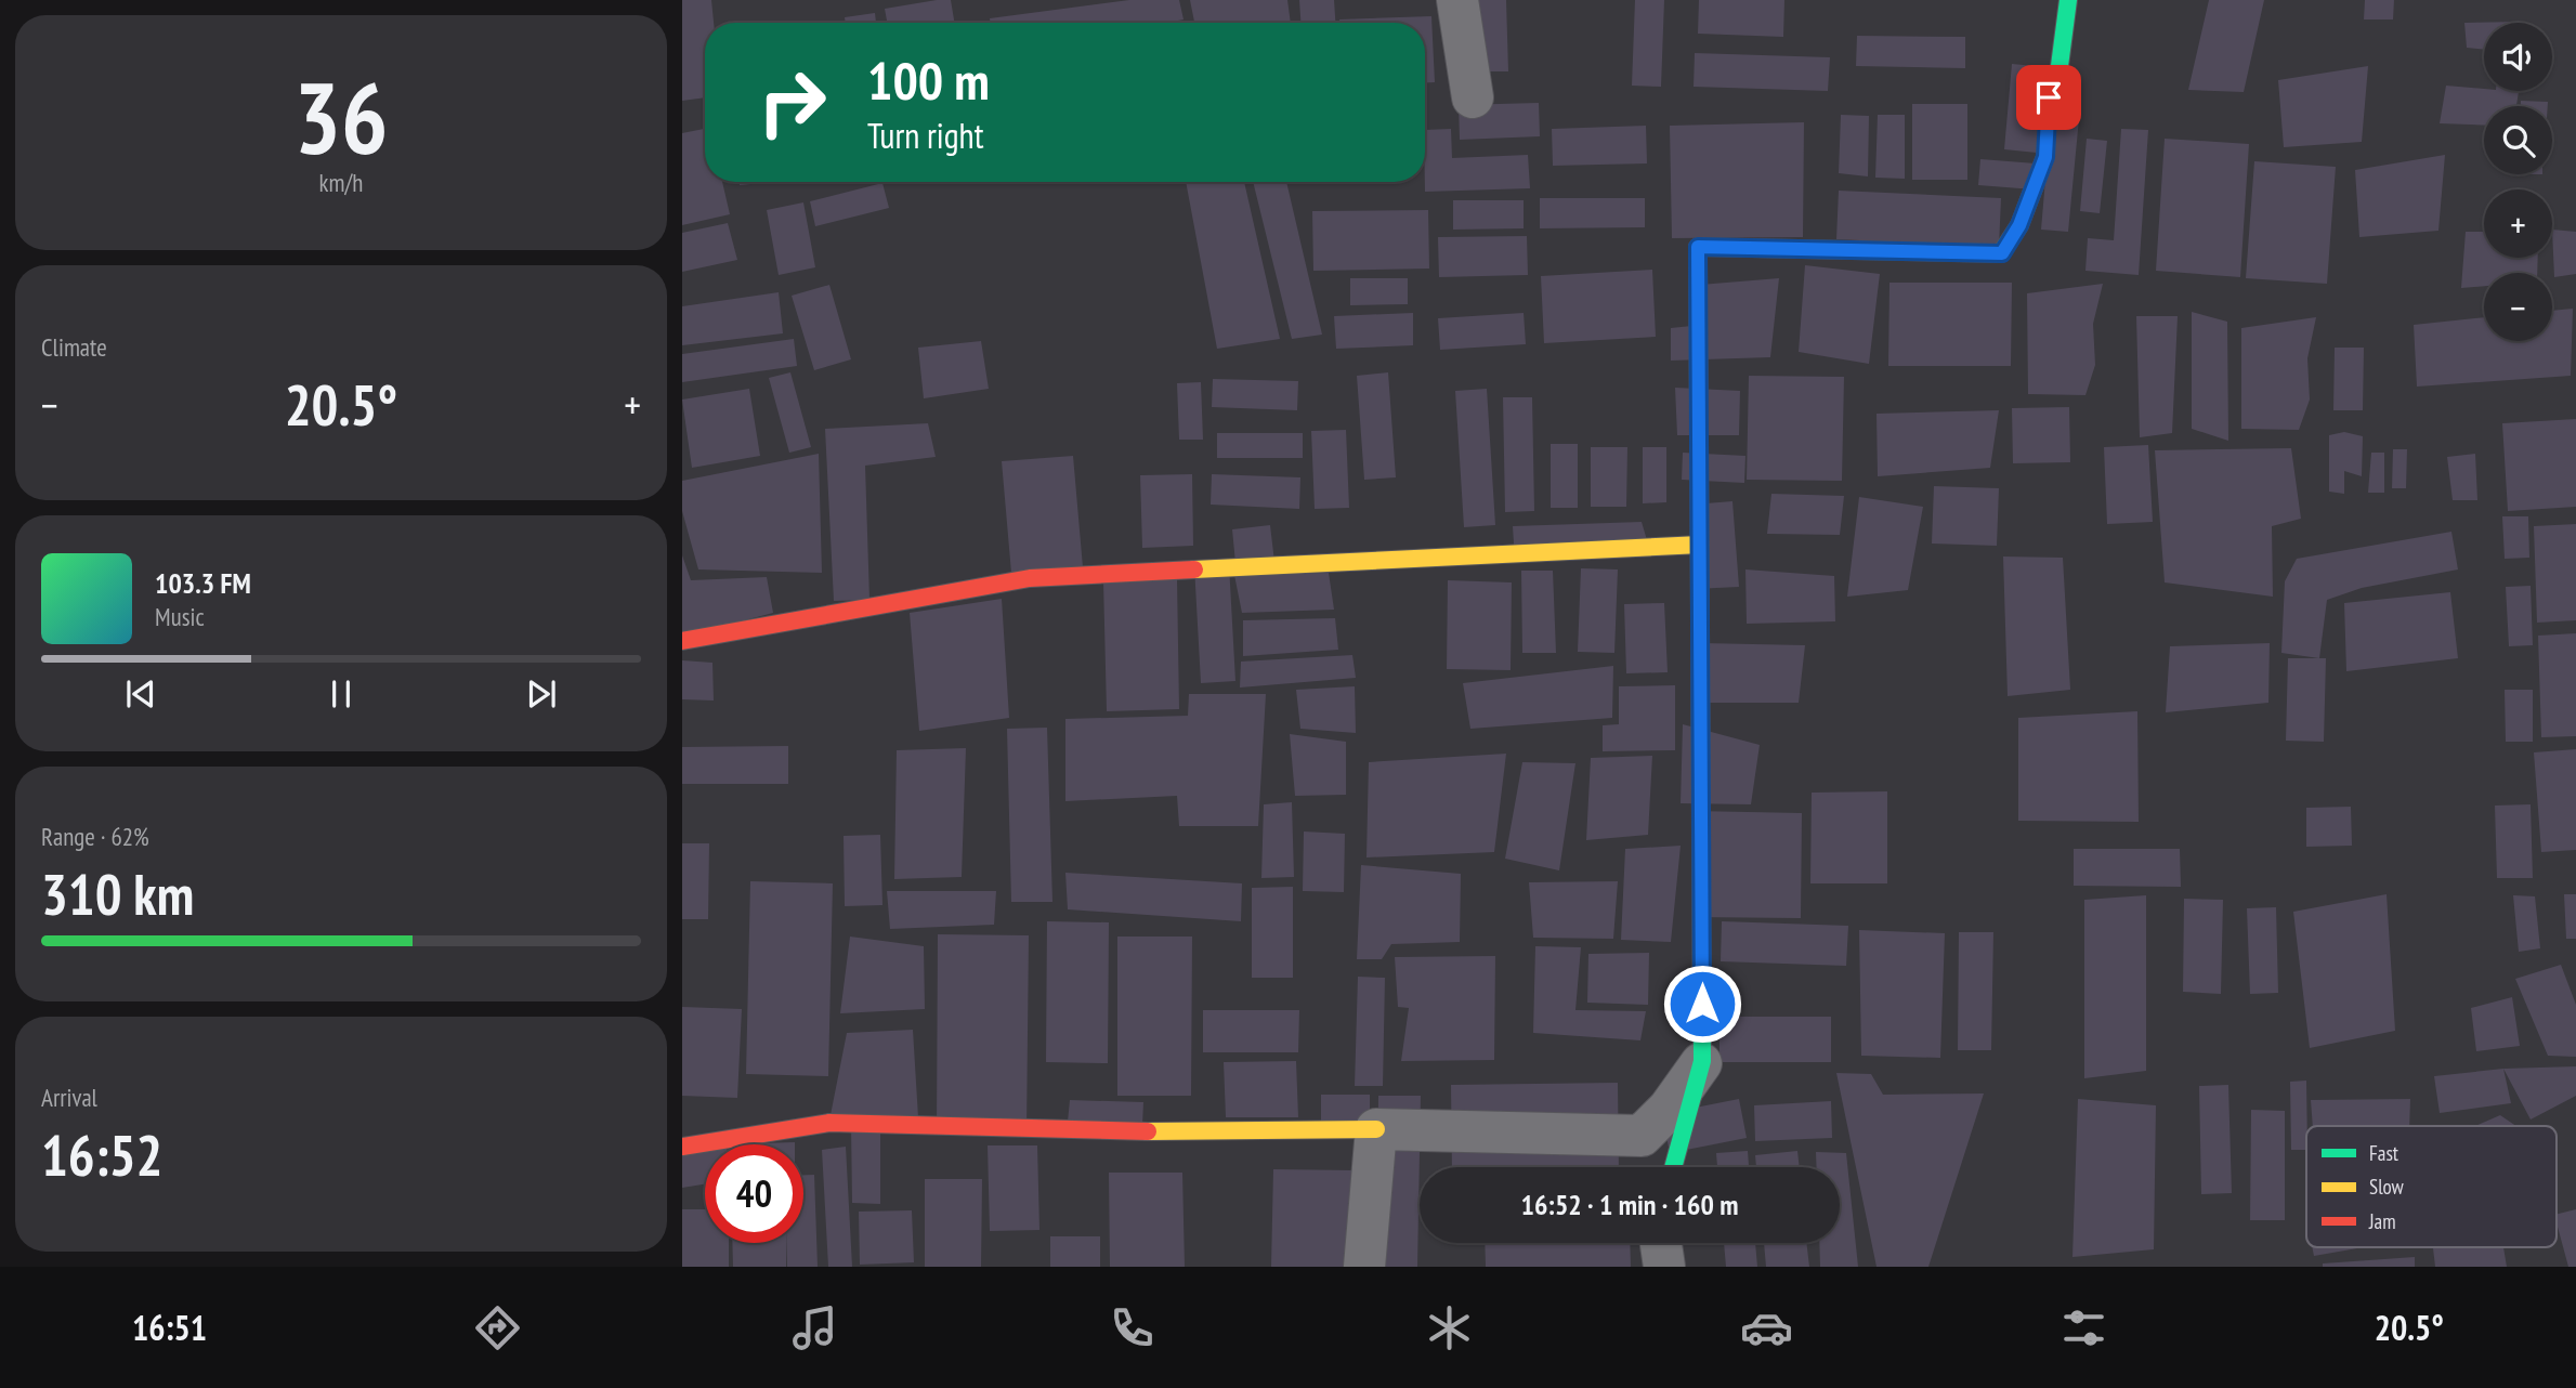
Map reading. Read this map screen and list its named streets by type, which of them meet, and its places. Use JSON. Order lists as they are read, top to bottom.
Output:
{
  "legend": ["Fast", "Slow", "Jam"],
  "page": {
    "tile": [
      ["36", "km/h"],
      "Climate",
      ["Range · 62%", "310 km"],
      ["Arrival", "16:52"]
    ],
    "map_buttons": ["+", "−"],
    "turn": ["100 m", "Turn right"],
    "heat": ["−", "20.5°", "+"],
    "song": ["103.3 FM", "Music"],
    "limit": "40",
    "trip": "16:52 · 1 min · 160 m",
    "tabs": ["16:51", "20.5°"]
  }
}
